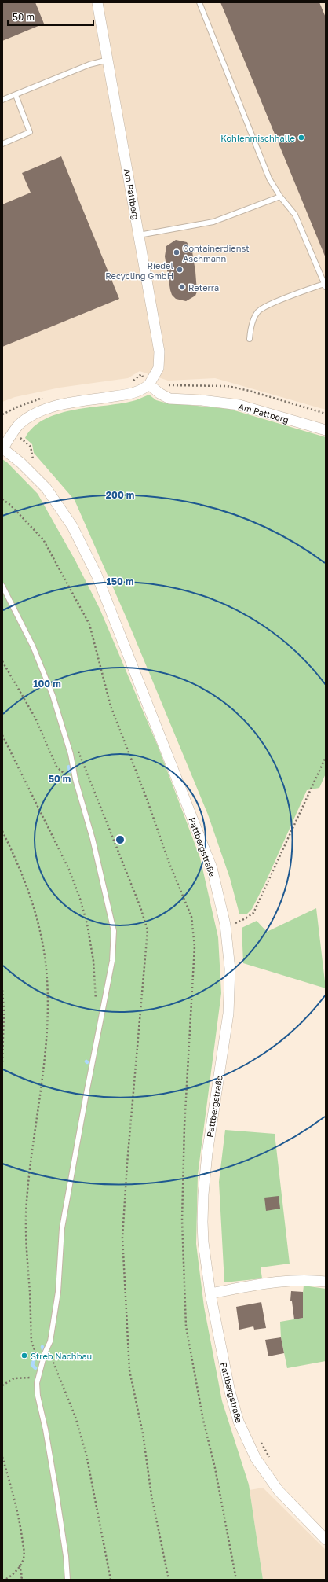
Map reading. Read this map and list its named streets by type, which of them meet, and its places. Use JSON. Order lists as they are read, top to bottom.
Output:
{
  "streets": {
    "street": ["Am Pattberg", "Pattbergstraße"]
  },
  "places": [
    "Kohlenmischhalle",
    "Containerdienst Aschmann",
    "Riedel Recycling GmbH",
    "Reterra",
    "Streb Nachbau"
  ],
  "scale_bar": "50 m",
  "rings": [
    "200 m",
    "150 m",
    "100 m",
    "50 m"
  ]
}
